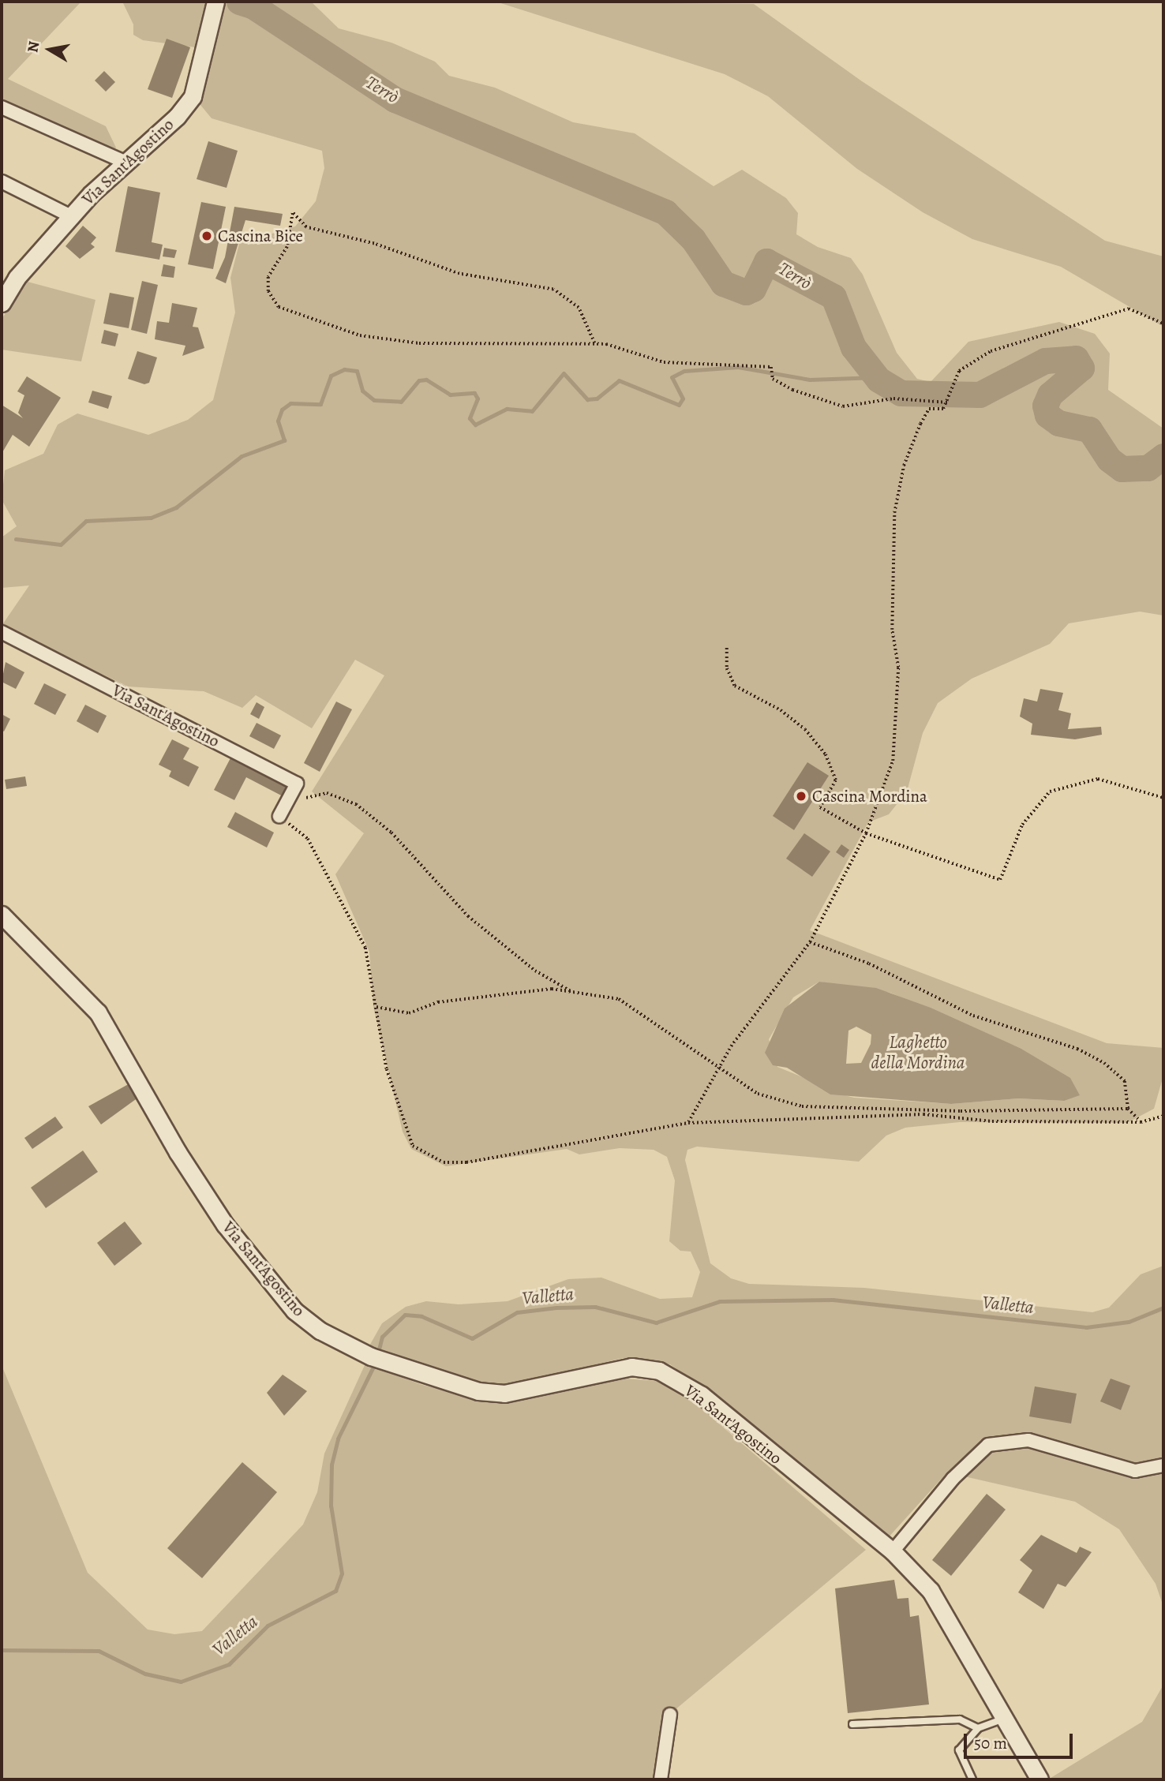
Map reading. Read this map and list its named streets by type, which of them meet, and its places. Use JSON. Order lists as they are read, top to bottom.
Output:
{
  "streets": {
    "street": ["Via Sant'Agostino"]
  },
  "water": ["Terrò", "Laghetto della Mordina", "Valletta"],
  "places": ["Cascina Bice", "Cascina Mordina"],
  "scale_bar": "50 m",
  "north": "left"
}
